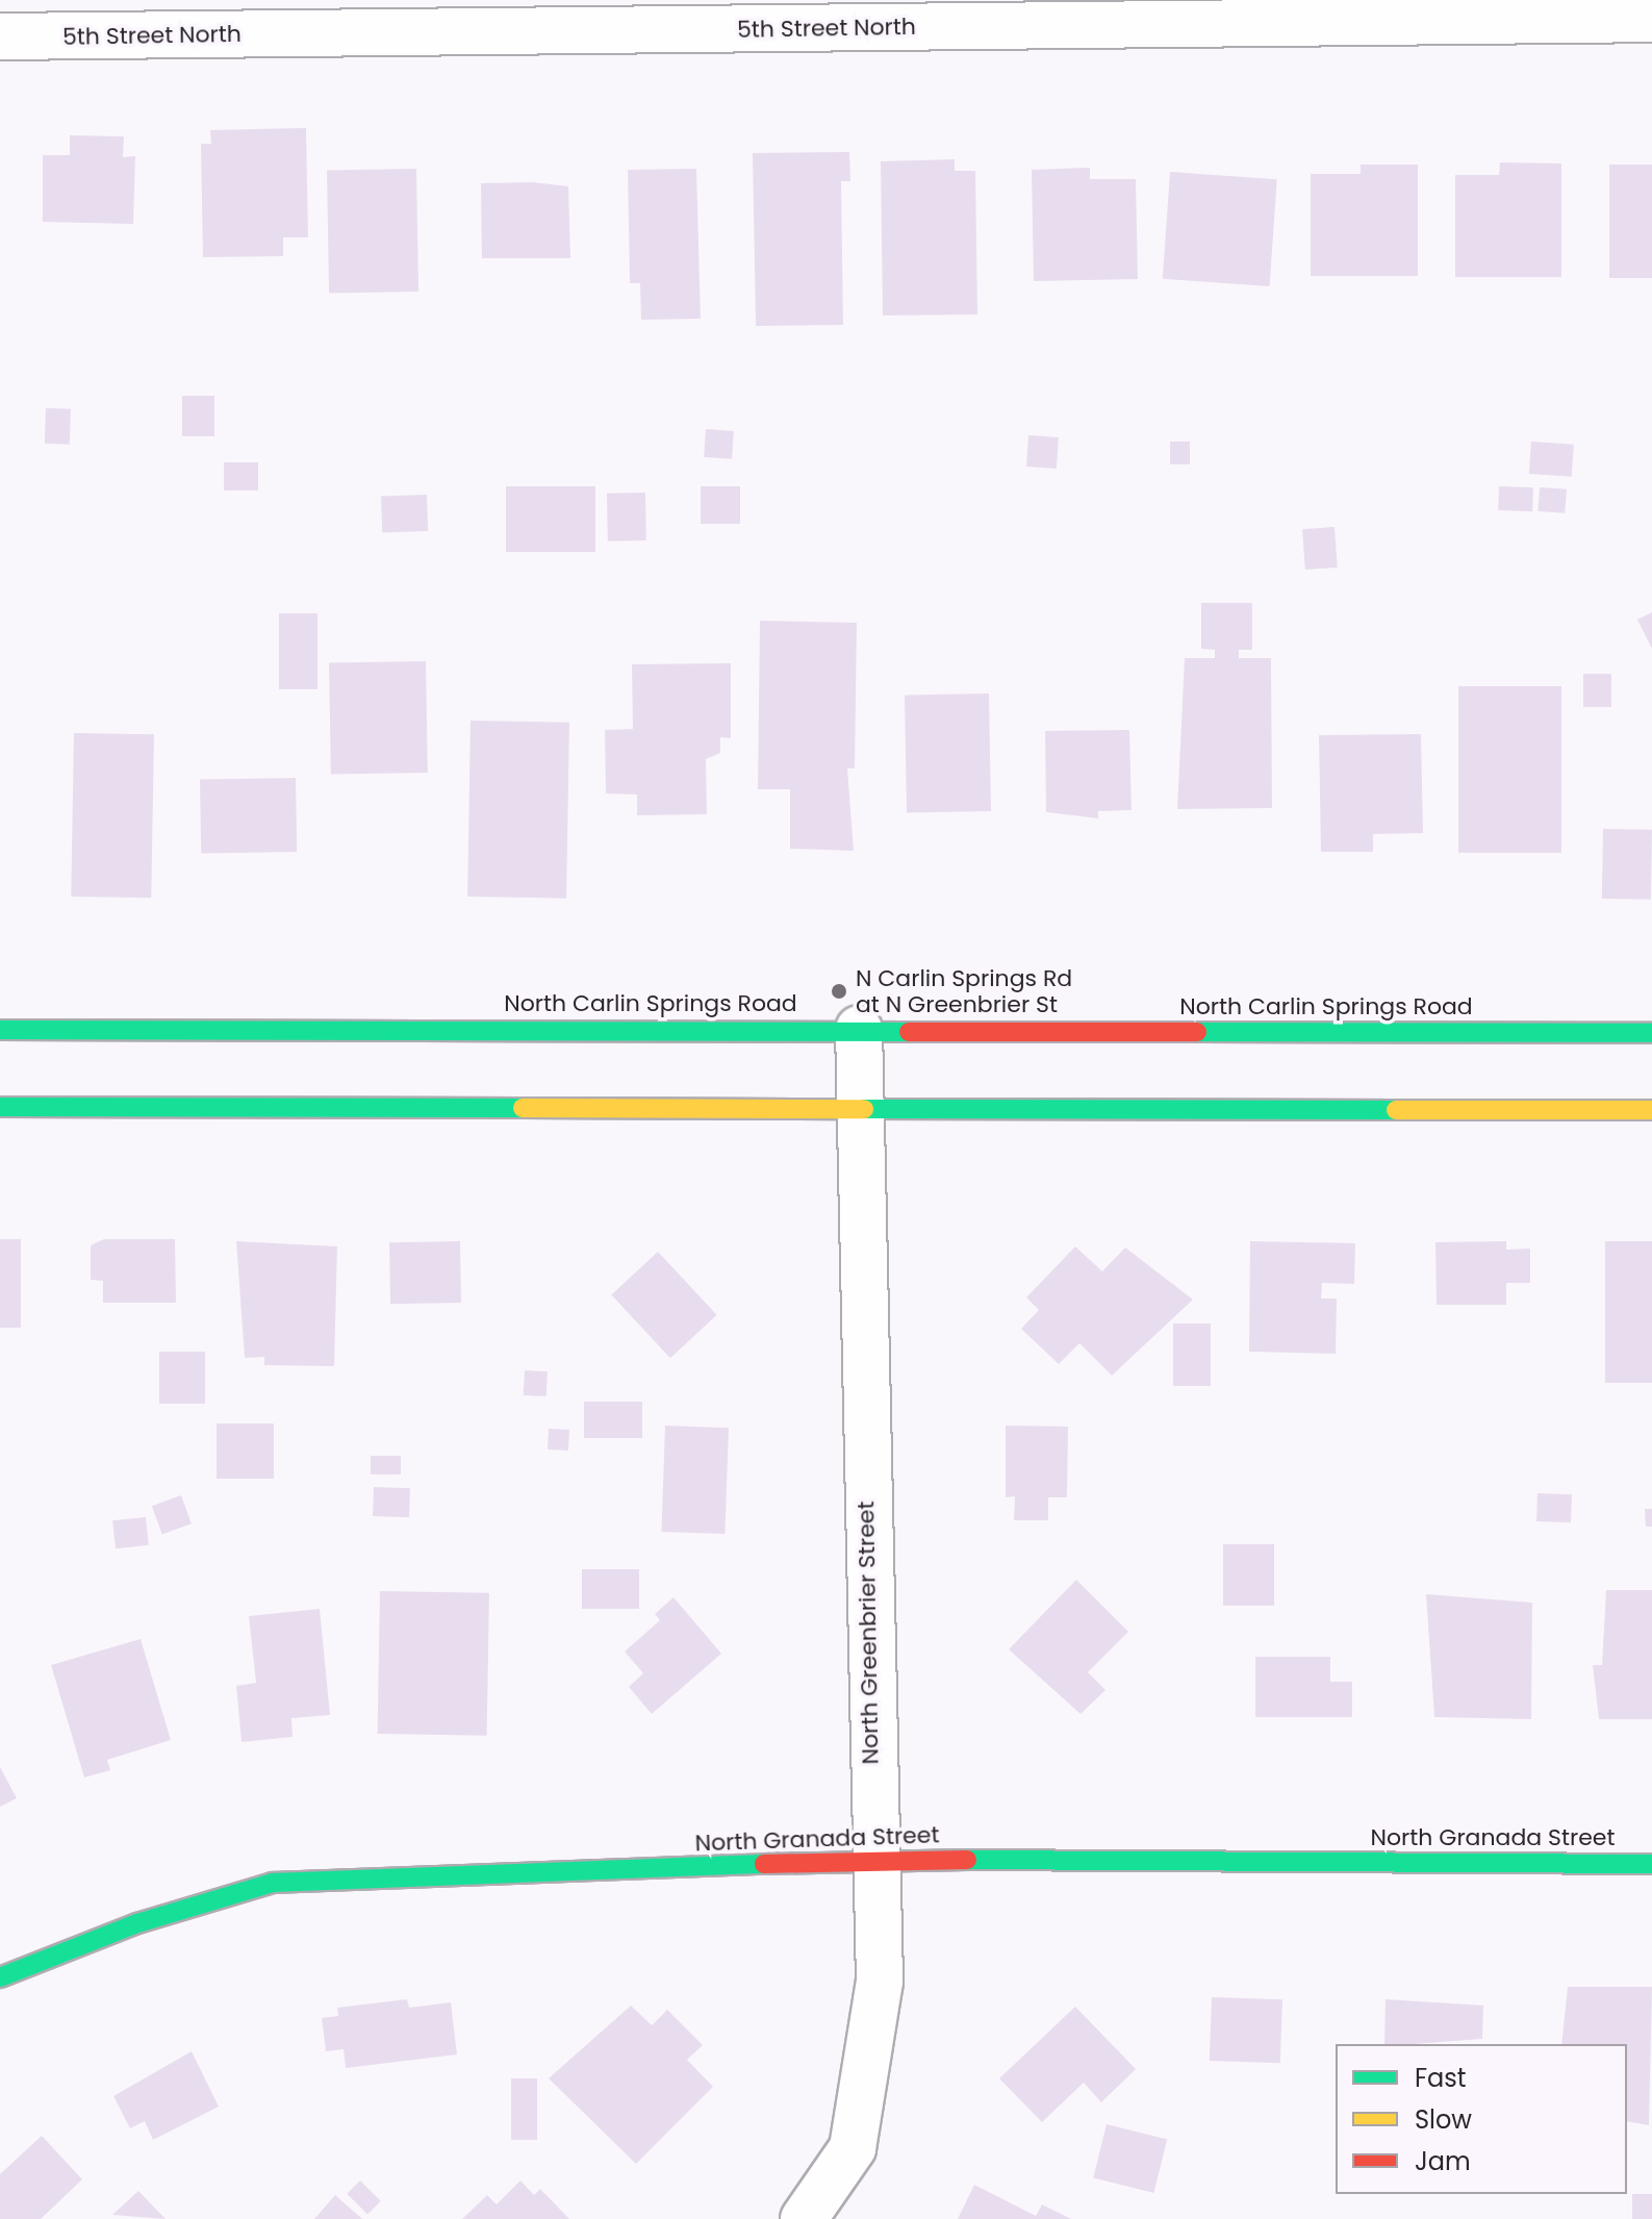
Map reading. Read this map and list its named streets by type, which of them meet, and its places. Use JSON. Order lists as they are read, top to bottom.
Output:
{
  "streets": {
    "main road": ["North Carlin Springs Road", "North Granada Street"],
    "street": ["5th Street North", "North Greenbrier Street"]
  },
  "crossings": [
    ["North Carlin Springs Road", "North Greenbrier Street"],
    ["North Greenbrier Street", "North Granada Street"]
  ],
  "places": ["N Carlin Springs Rd at N Greenbrier St"],
  "legend": ["Fast", "Slow", "Jam"]
}
